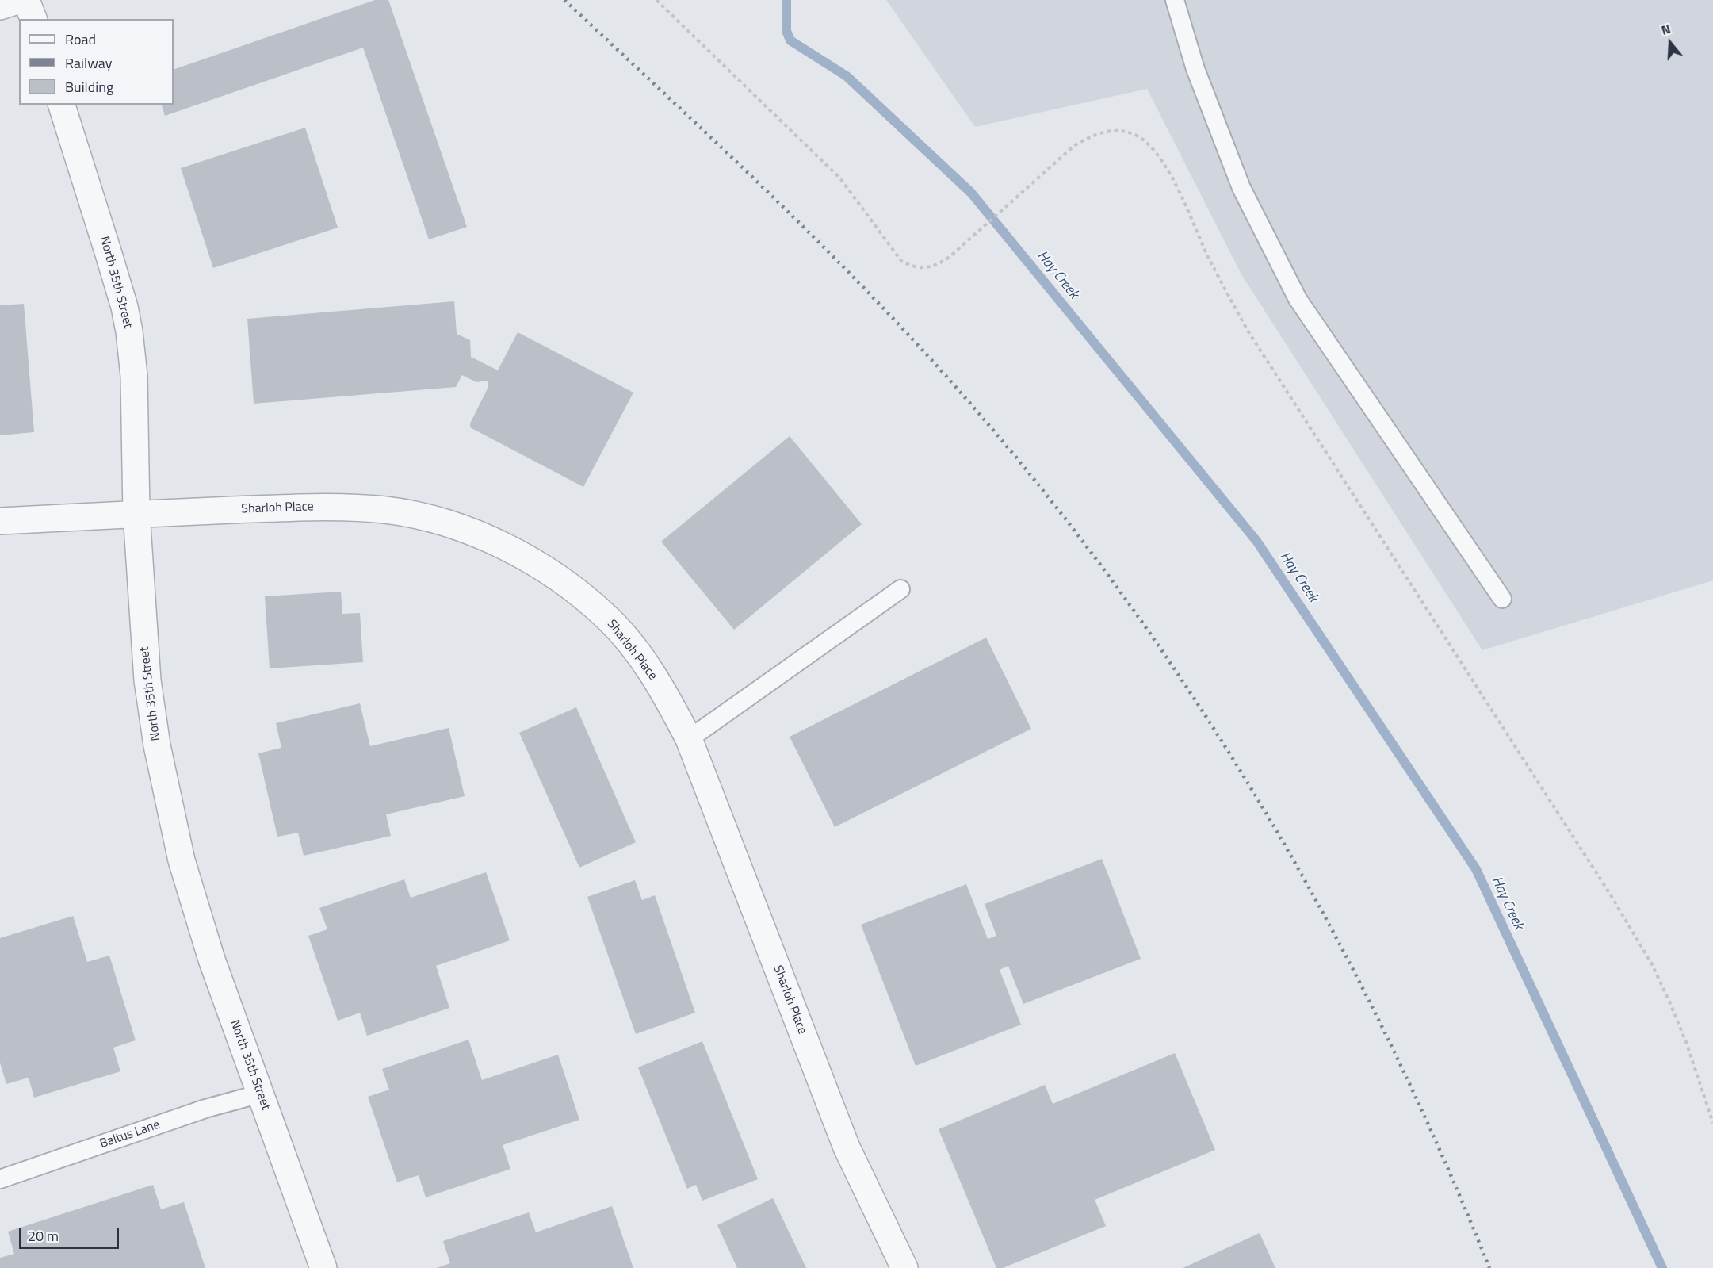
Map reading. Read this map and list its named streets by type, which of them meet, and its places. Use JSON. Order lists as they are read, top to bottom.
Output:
{
  "streets": {
    "street": ["North 35th Street", "Sharloh Place"],
    "lane": ["Baltus Lane"]
  },
  "crossings": [
    ["North 35th Street", "Sharloh Place"],
    ["North 35th Street", "Baltus Lane"]
  ],
  "water": ["Hay Creek"],
  "legend": ["Road", "Railway", "Building"],
  "scale_bar": "20 m",
  "north": "top"
}
